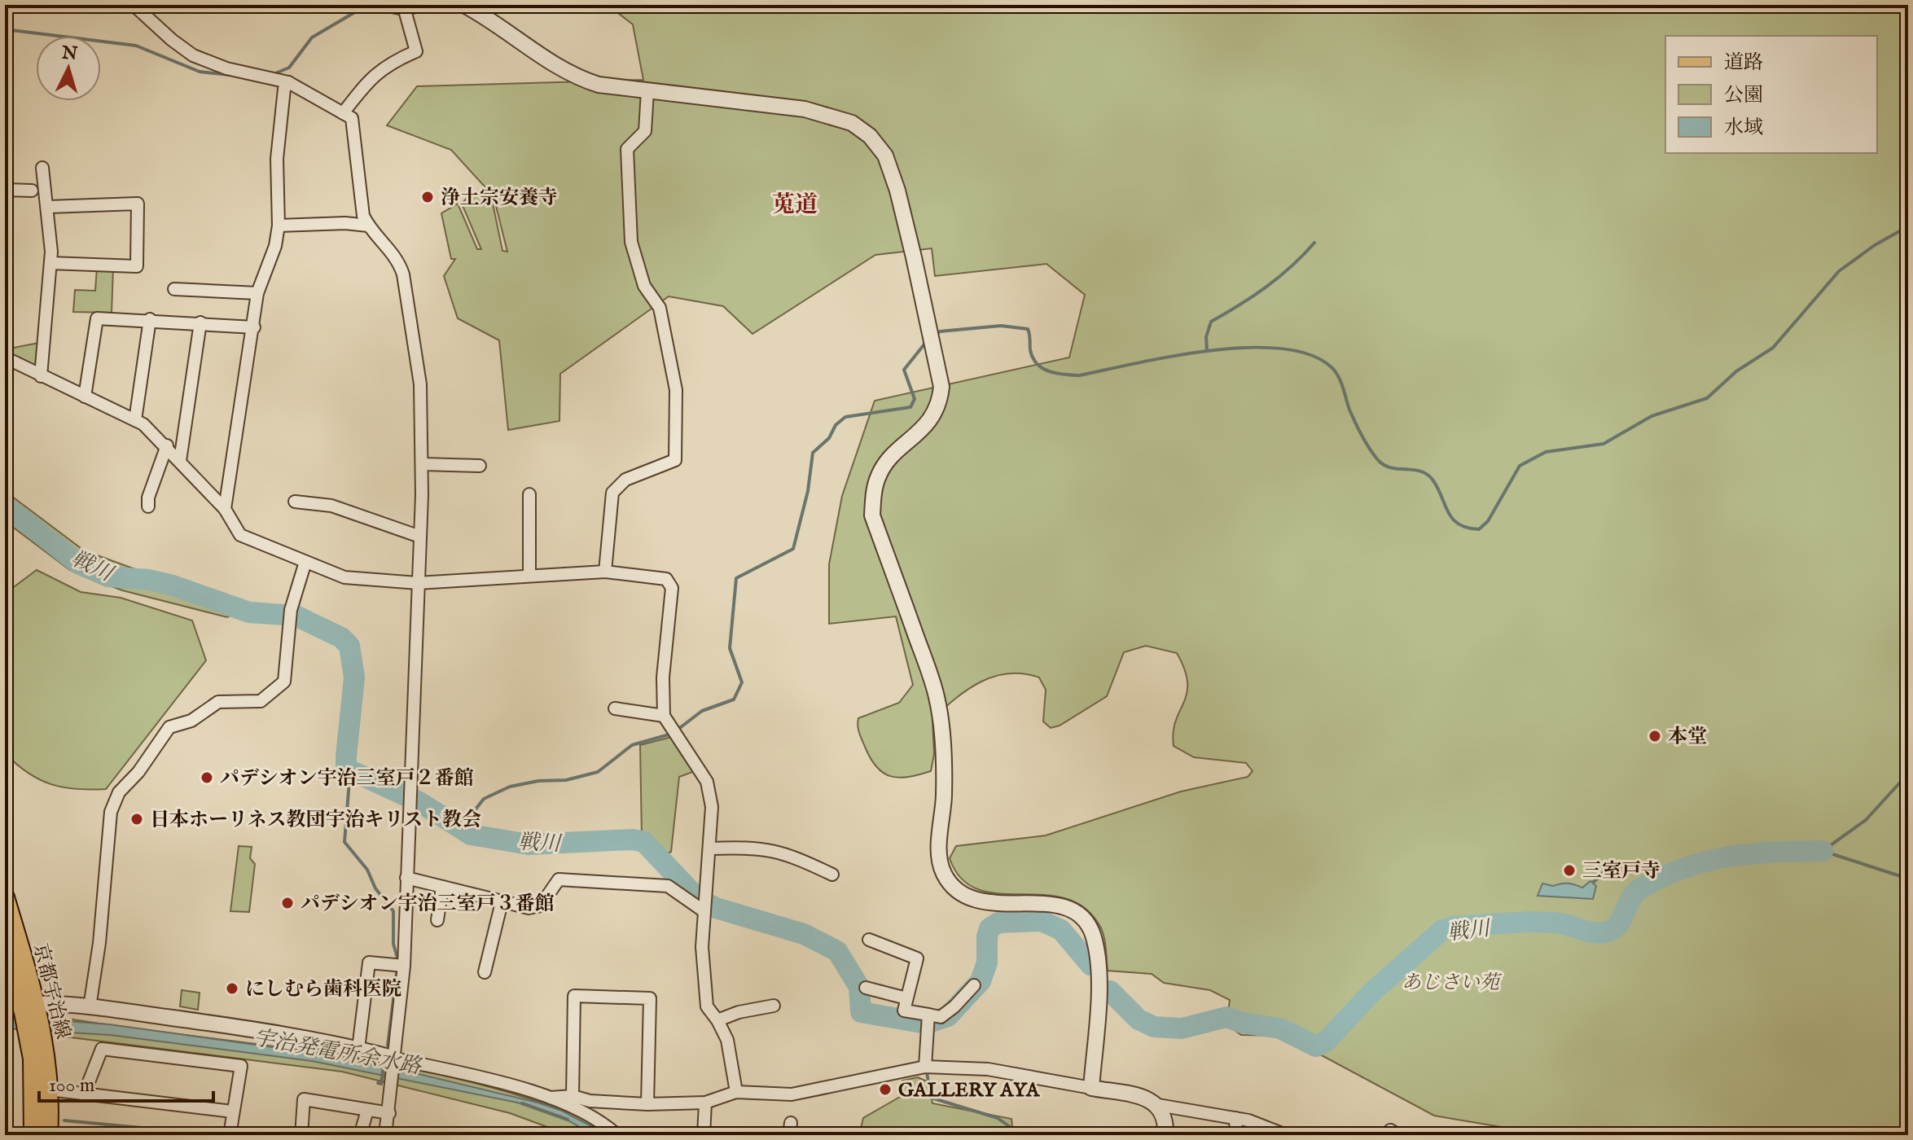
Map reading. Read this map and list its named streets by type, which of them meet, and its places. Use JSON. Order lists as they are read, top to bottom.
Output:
{
  "streets": {
    "main road": ["京都宇治線"]
  },
  "districts": ["莵道"],
  "water": ["戦川", "宇治発電所余水路"],
  "parks": ["あじさい苑"],
  "places": [
    "浄土宗安養寺",
    "本堂",
    "パデシオン宇治三室戸２番館",
    "日本ホーリネス教団宇治キリスト教会",
    "三室戸寺",
    "パデシオン宇治三室戸３番館",
    "にしむら歯科医院",
    "GALLERY AYA"
  ],
  "legend": ["道路", "公園", "水域"],
  "scale_bar": "100 m",
  "north": "top"
}
